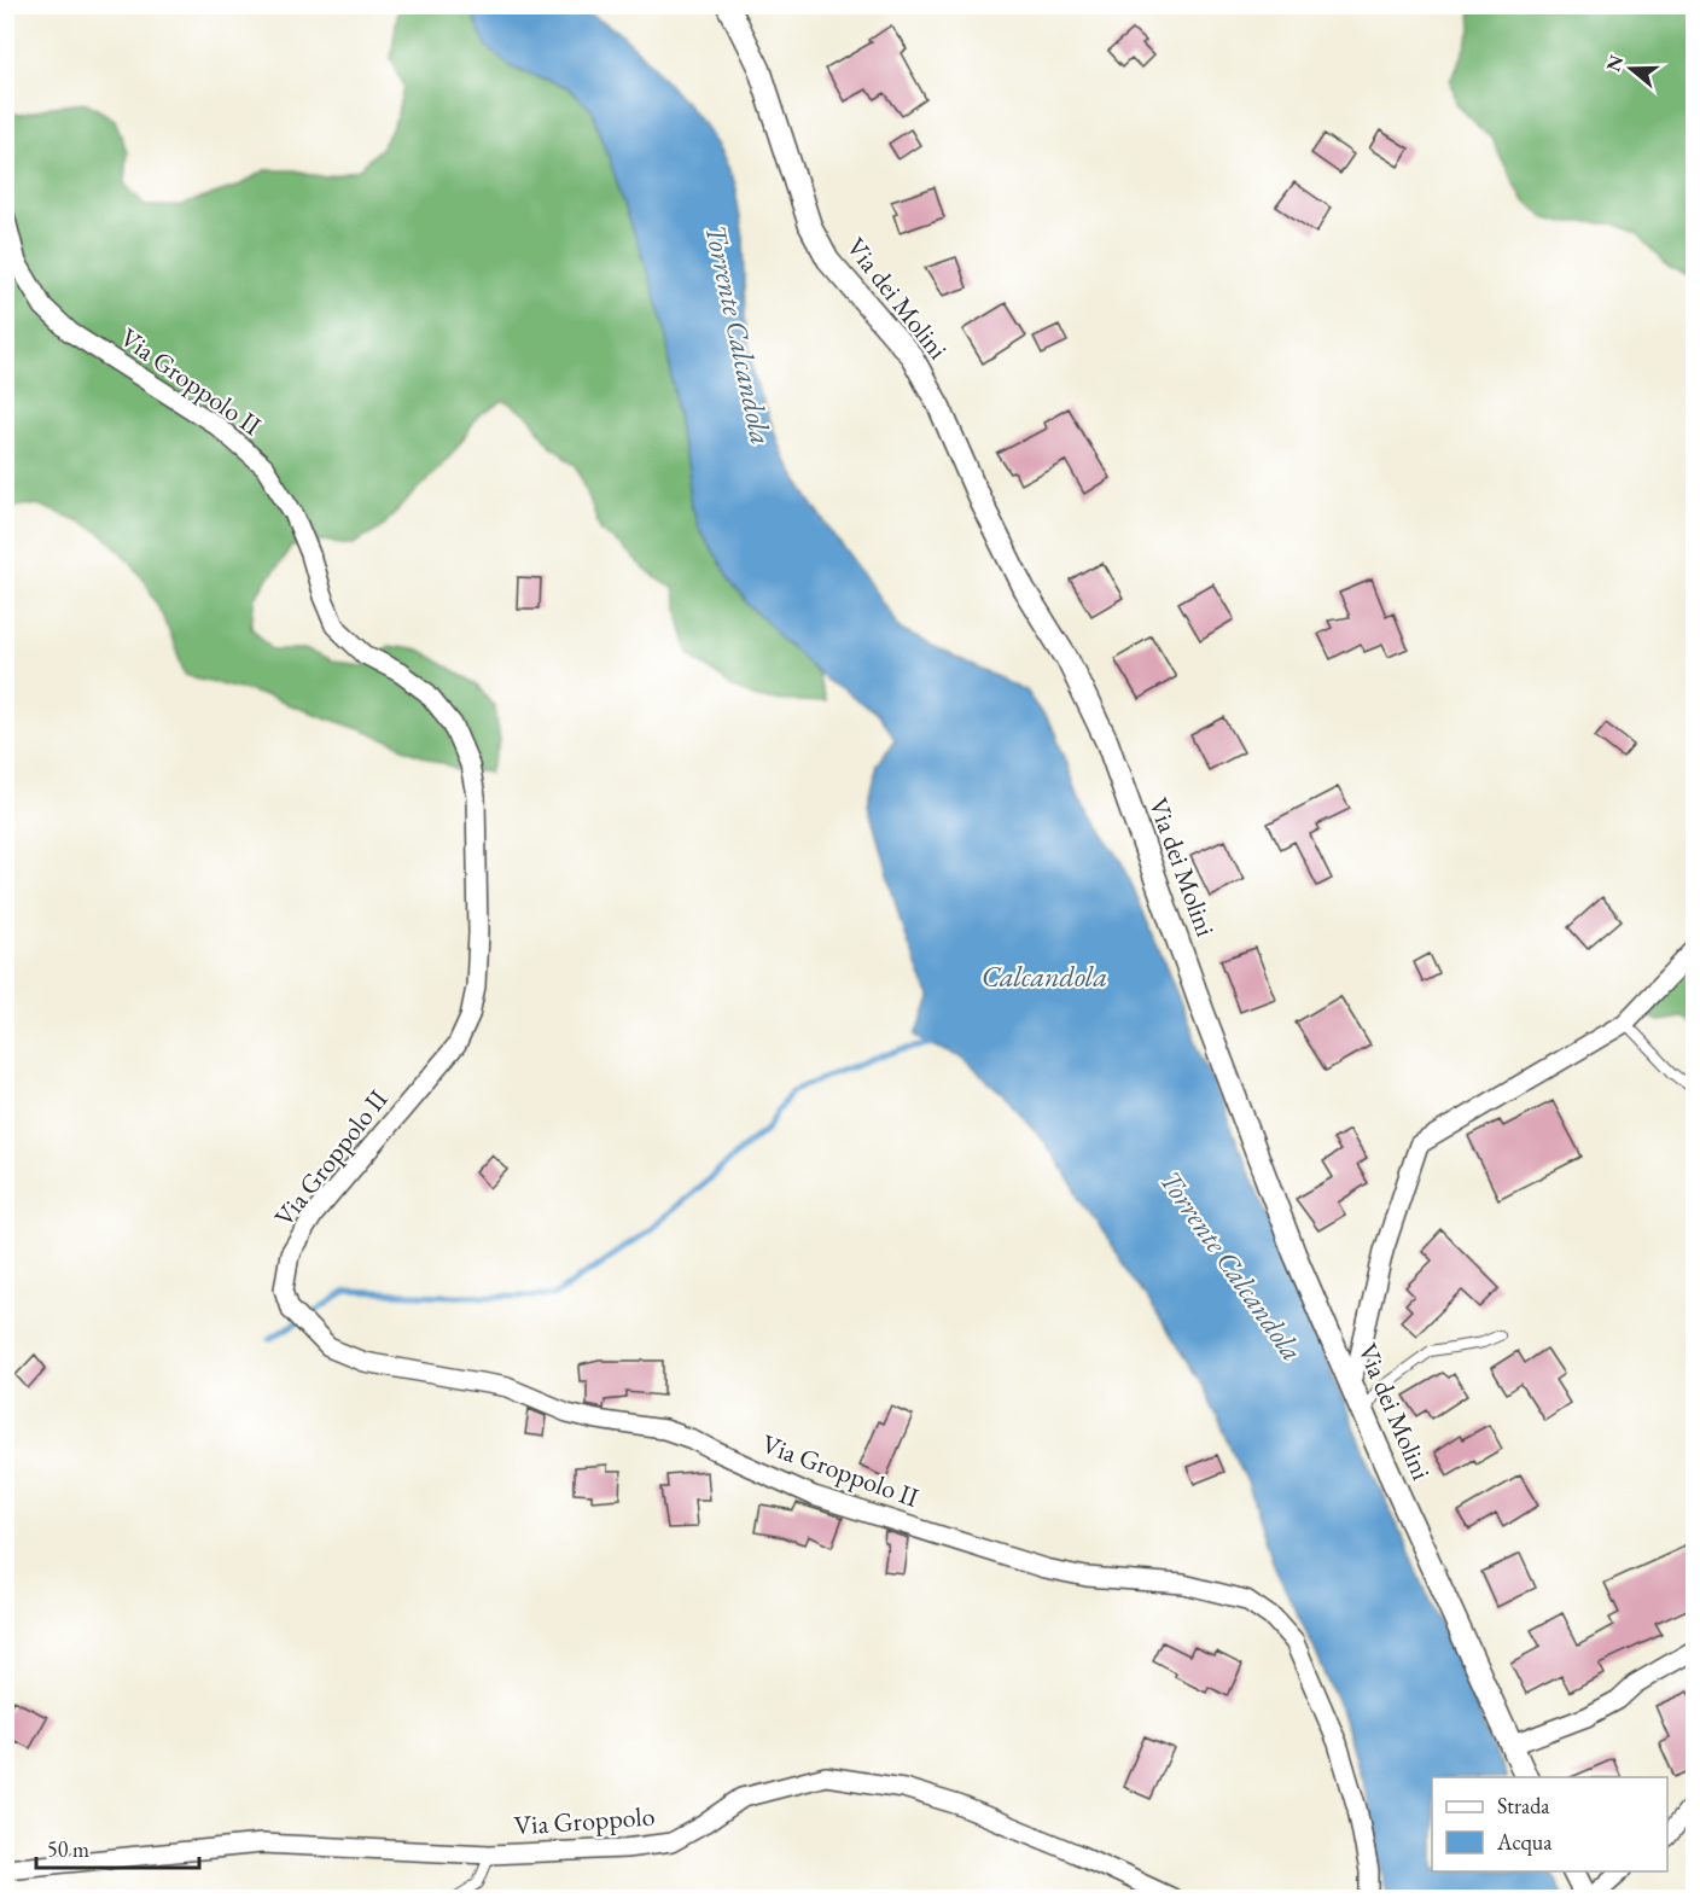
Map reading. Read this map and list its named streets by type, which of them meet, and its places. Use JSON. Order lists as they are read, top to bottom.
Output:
{
  "streets": {
    "street": ["Via dei Molini", "Via Groppolo II", "Via Groppolo"]
  },
  "water": ["Torrente Calcandola", "Calcandola"],
  "legend": ["Strada", "Acqua"],
  "scale_bar": "50 m",
  "north": "left"
}
